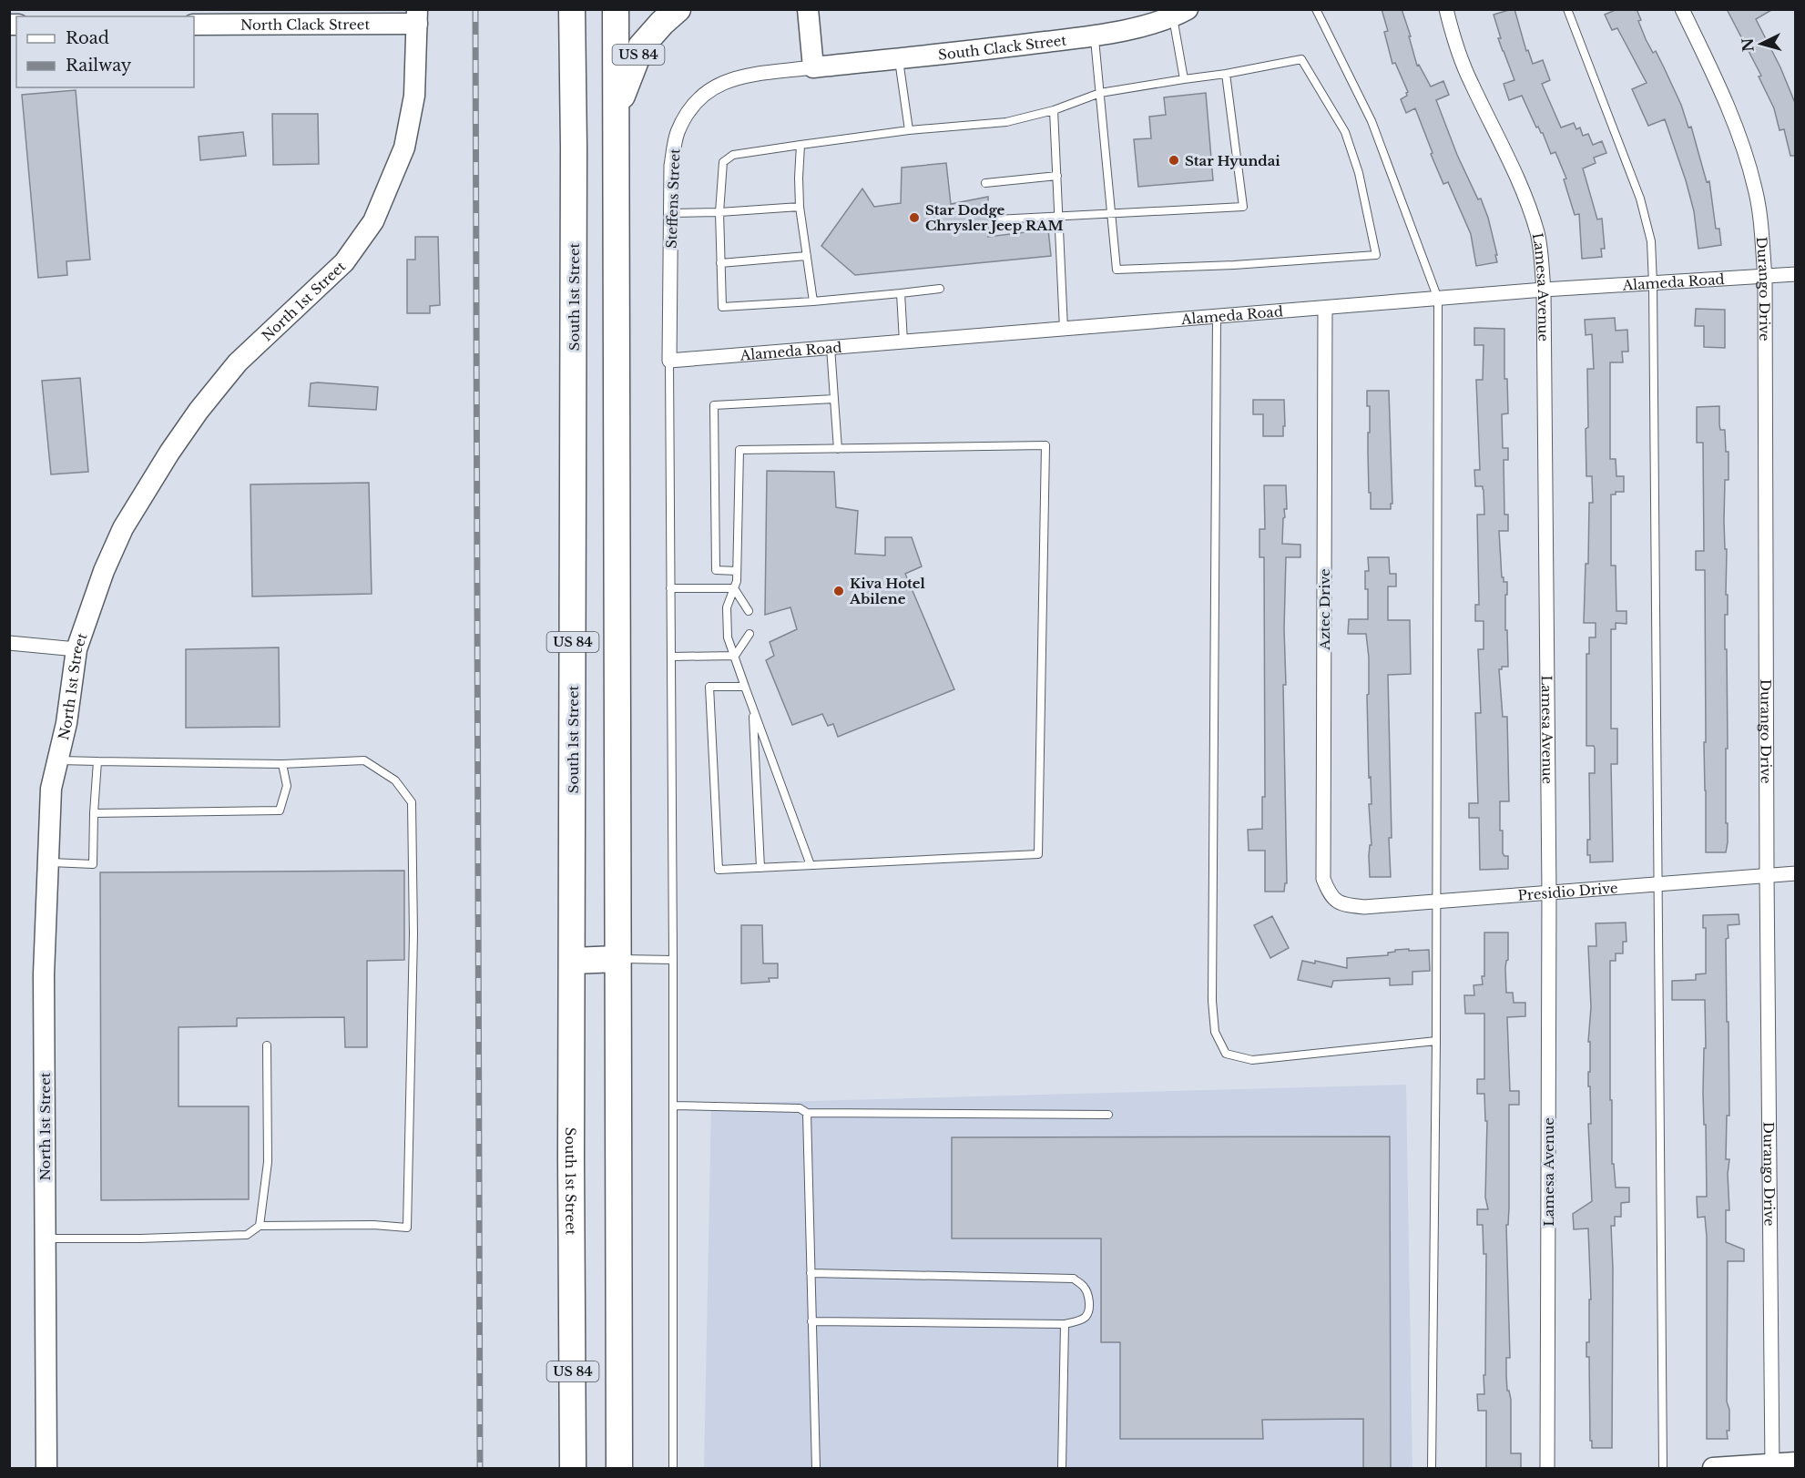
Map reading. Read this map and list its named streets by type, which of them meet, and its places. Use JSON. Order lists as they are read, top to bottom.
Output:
{
  "streets": {
    "highway": ["US 84", "South 1st Street"],
    "street": [
      "North Clack Street",
      "South Clack Street",
      "Steffens Street",
      "Alameda Road",
      "Lamesa Avenue",
      "Durango Drive",
      "North 1st Street",
      "Aztec Drive",
      "Presidio Drive"
    ]
  },
  "crossings": [
    ["North Clack Street", "North 1st Street"],
    ["South Clack Street", "Steffens Street"],
    ["Steffens Street", "Alameda Road"],
    ["Alameda Road", "Lamesa Avenue"],
    ["Alameda Road", "Durango Drive"],
    ["Alameda Road", "Aztec Drive"],
    ["Lamesa Avenue", "Presidio Drive"],
    ["Durango Drive", "Presidio Drive"],
    ["Aztec Drive", "Presidio Drive"]
  ],
  "places": ["Star Hyundai", "Star Dodge Chrysler Jeep RAM", "Kiva Hotel Abilene"],
  "legend": ["Road", "Railway"],
  "north": "left"
}
